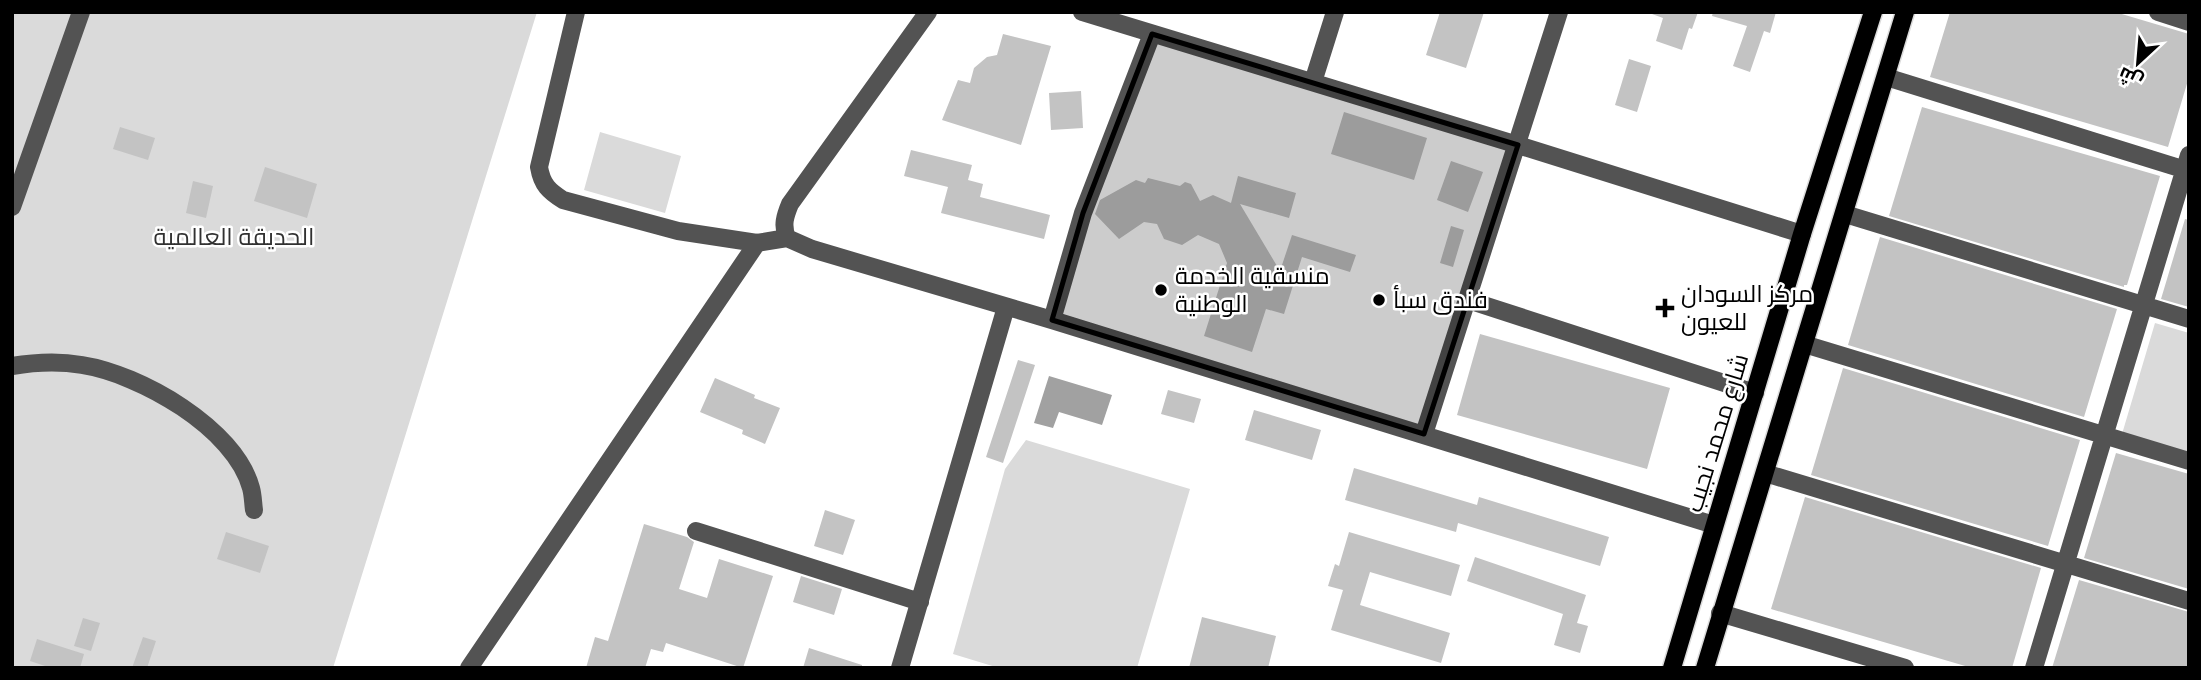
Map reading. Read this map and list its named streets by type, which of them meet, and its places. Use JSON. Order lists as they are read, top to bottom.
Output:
{
  "streets": {
    "main road": ["شارع محمد نجيب"]
  },
  "parks": ["الحديقة العالمية"],
  "places": {
    "other": ["منسقية الخدمة الوطنية", "فندق سبأ"],
    "health": ["مركز السودان للعيون"]
  },
  "north": "bottom left"
}
